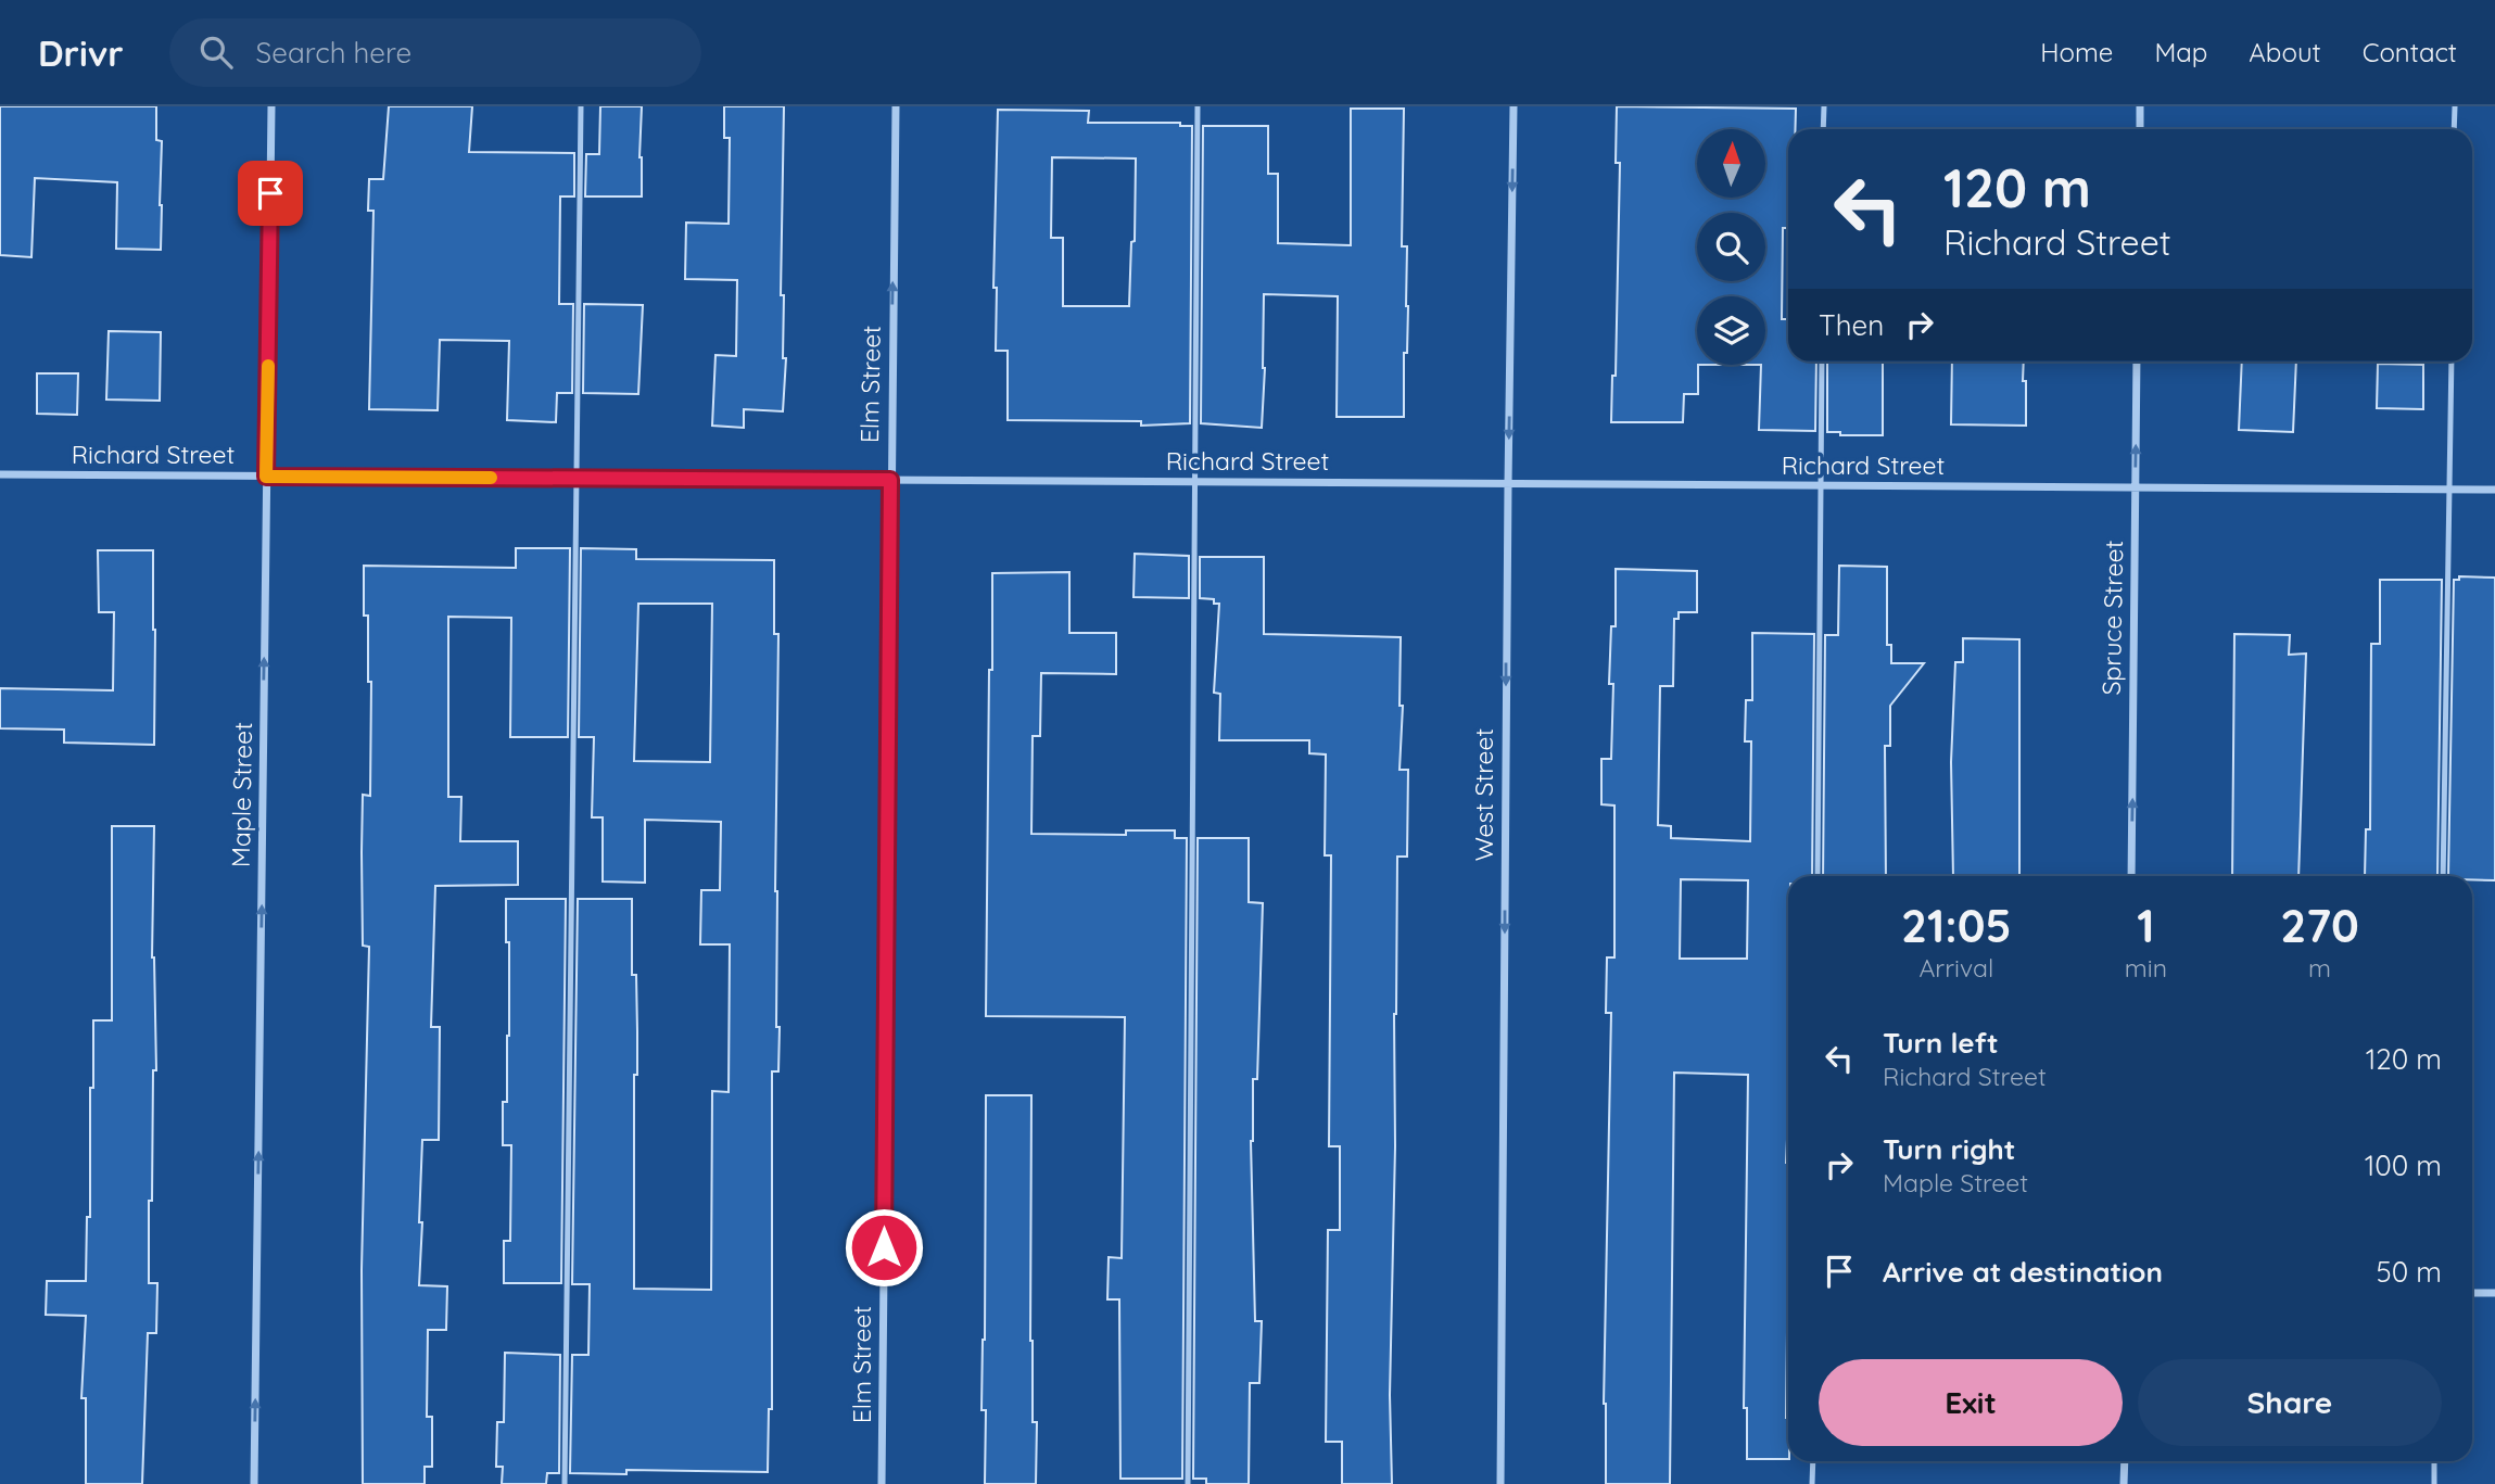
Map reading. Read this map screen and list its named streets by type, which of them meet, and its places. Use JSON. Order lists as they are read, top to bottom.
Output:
{
  "streets": {
    "street": [
      "Elm Street",
      "Richard Street",
      "Spruce Street",
      "Maple Street",
      "West Street"
    ]
  },
  "crossings": [
    ["Elm Street", "Richard Street"],
    ["Richard Street", "Spruce Street"],
    ["Richard Street", "Maple Street"],
    ["Richard Street", "West Street"]
  ],
  "one_way": ["Spruce Street", "Maple Street", "West Street"],
  "north": "top",
  "page": {
    "header": "Drivr",
    "search": "Search here",
    "nav": [
      "Home",
      "Map",
      "About",
      "Contact"
    ],
    "turn": ["120 m", "Richard Street"],
    "then": "Then",
    "eta": [
      "21:05",
      "Arrival",
      "1",
      "min",
      "270",
      "m"
    ],
    "list": [
      {
        "name": "Turn left",
        "note": "Richard Street",
        "value": "120 m"
      },
      {
        "name": "Turn right",
        "note": "Maple Street",
        "value": "100 m"
      },
      {
        "name": "Arrive at destination",
        "value": "50 m"
      }
    ],
    "buttons": ["Exit", "Share"]
  }
}
